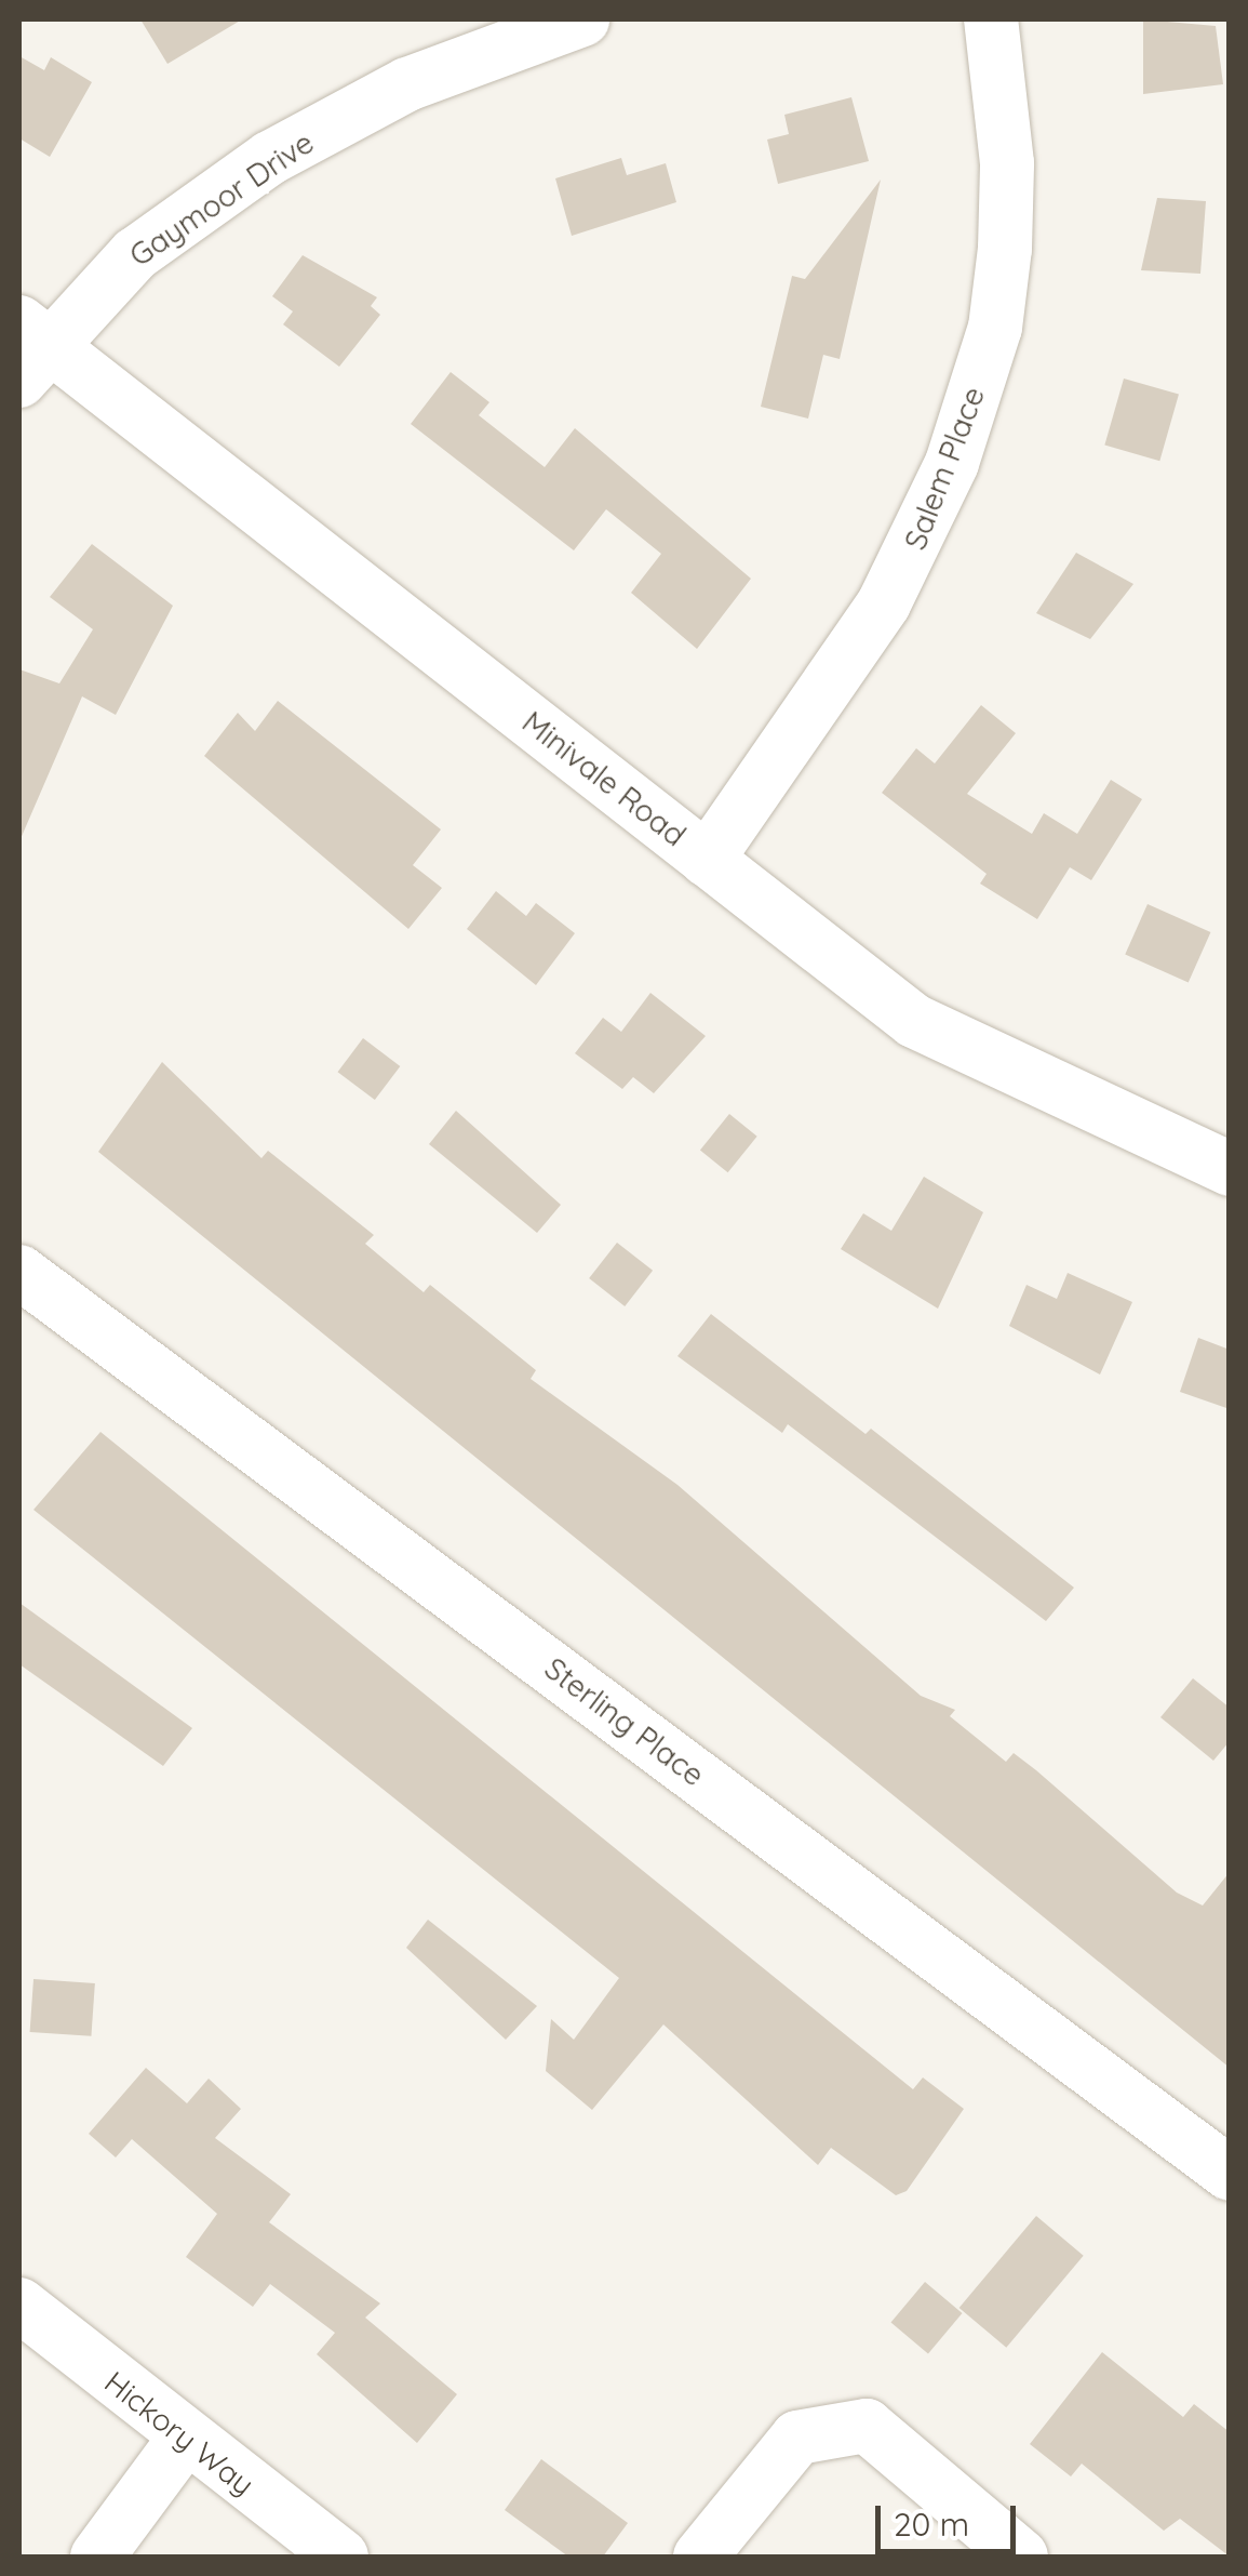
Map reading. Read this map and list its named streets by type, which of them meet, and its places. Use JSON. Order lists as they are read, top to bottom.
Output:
{
  "streets": {
    "street": [
      "Gaymoor Drive",
      "Salem Place",
      "Minivale Road",
      "Sterling Place",
      "Hickory Way"
    ]
  },
  "crossings": [
    ["Gaymoor Drive", "Minivale Road"],
    ["Salem Place", "Minivale Road"]
  ],
  "scale_bar": "20 m"
}
